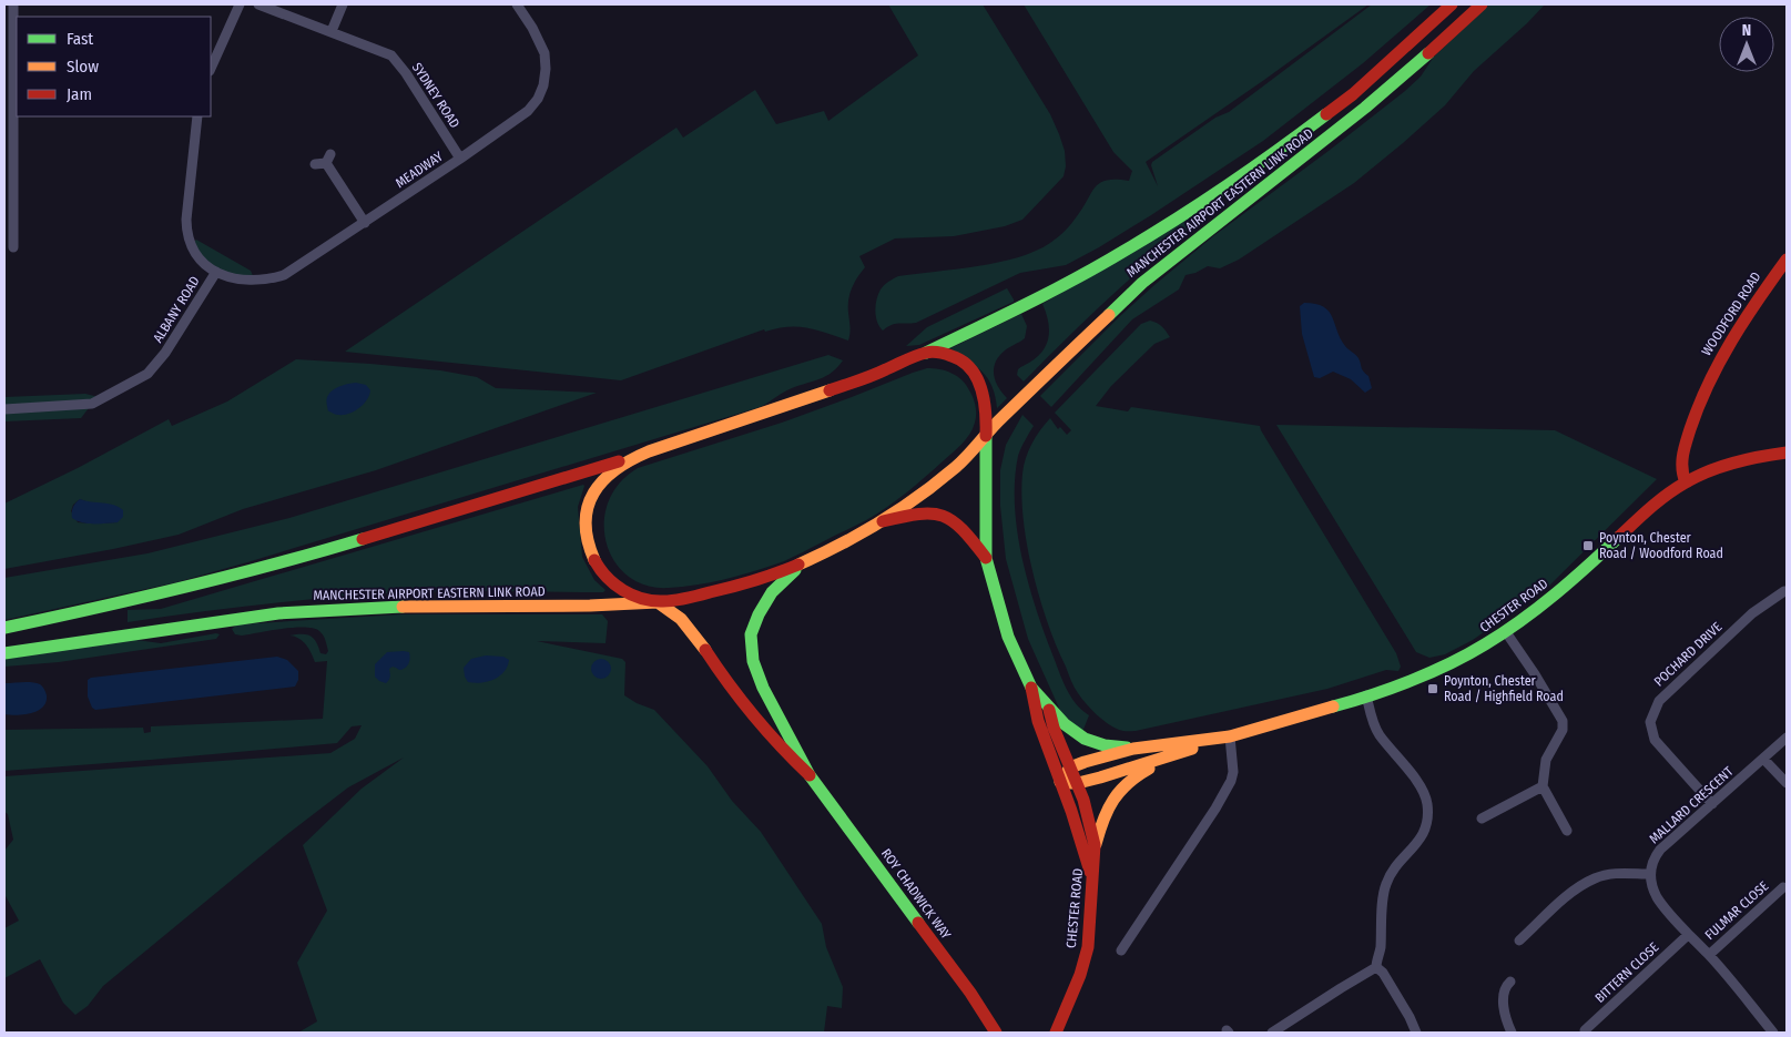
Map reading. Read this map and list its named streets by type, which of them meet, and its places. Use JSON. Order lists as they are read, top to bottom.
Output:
{
  "streets": {
    "main road": [
      "MANCHESTER AIRPORT EASTERN LINK ROAD",
      "WOODFORD ROAD",
      "CHESTER ROAD",
      "ROY CHADWICK WAY"
    ],
    "street": [
      "SYDNEY ROAD",
      "MEADWAY",
      "ALBANY ROAD",
      "POCHARD DRIVE",
      "MALLARD CRESCENT",
      "FULMAR CLOSE",
      "BITTERN CLOSE"
    ]
  },
  "crossings": [
    ["SYDNEY ROAD", "MEADWAY"],
    ["MEADWAY", "ALBANY ROAD"],
    ["MANCHESTER AIRPORT EASTERN LINK ROAD", "CHESTER ROAD"],
    ["MANCHESTER AIRPORT EASTERN LINK ROAD", "ROY CHADWICK WAY"],
    ["WOODFORD ROAD", "CHESTER ROAD"],
    ["POCHARD DRIVE", "MALLARD CRESCENT"]
  ],
  "places": {
    "transit": ["Poynton, Chester Road / Woodford Road", "Poynton, Chester Road / Highfield Road"]
  },
  "legend": ["Fast", "Slow", "Jam"],
  "north": "top"
}
